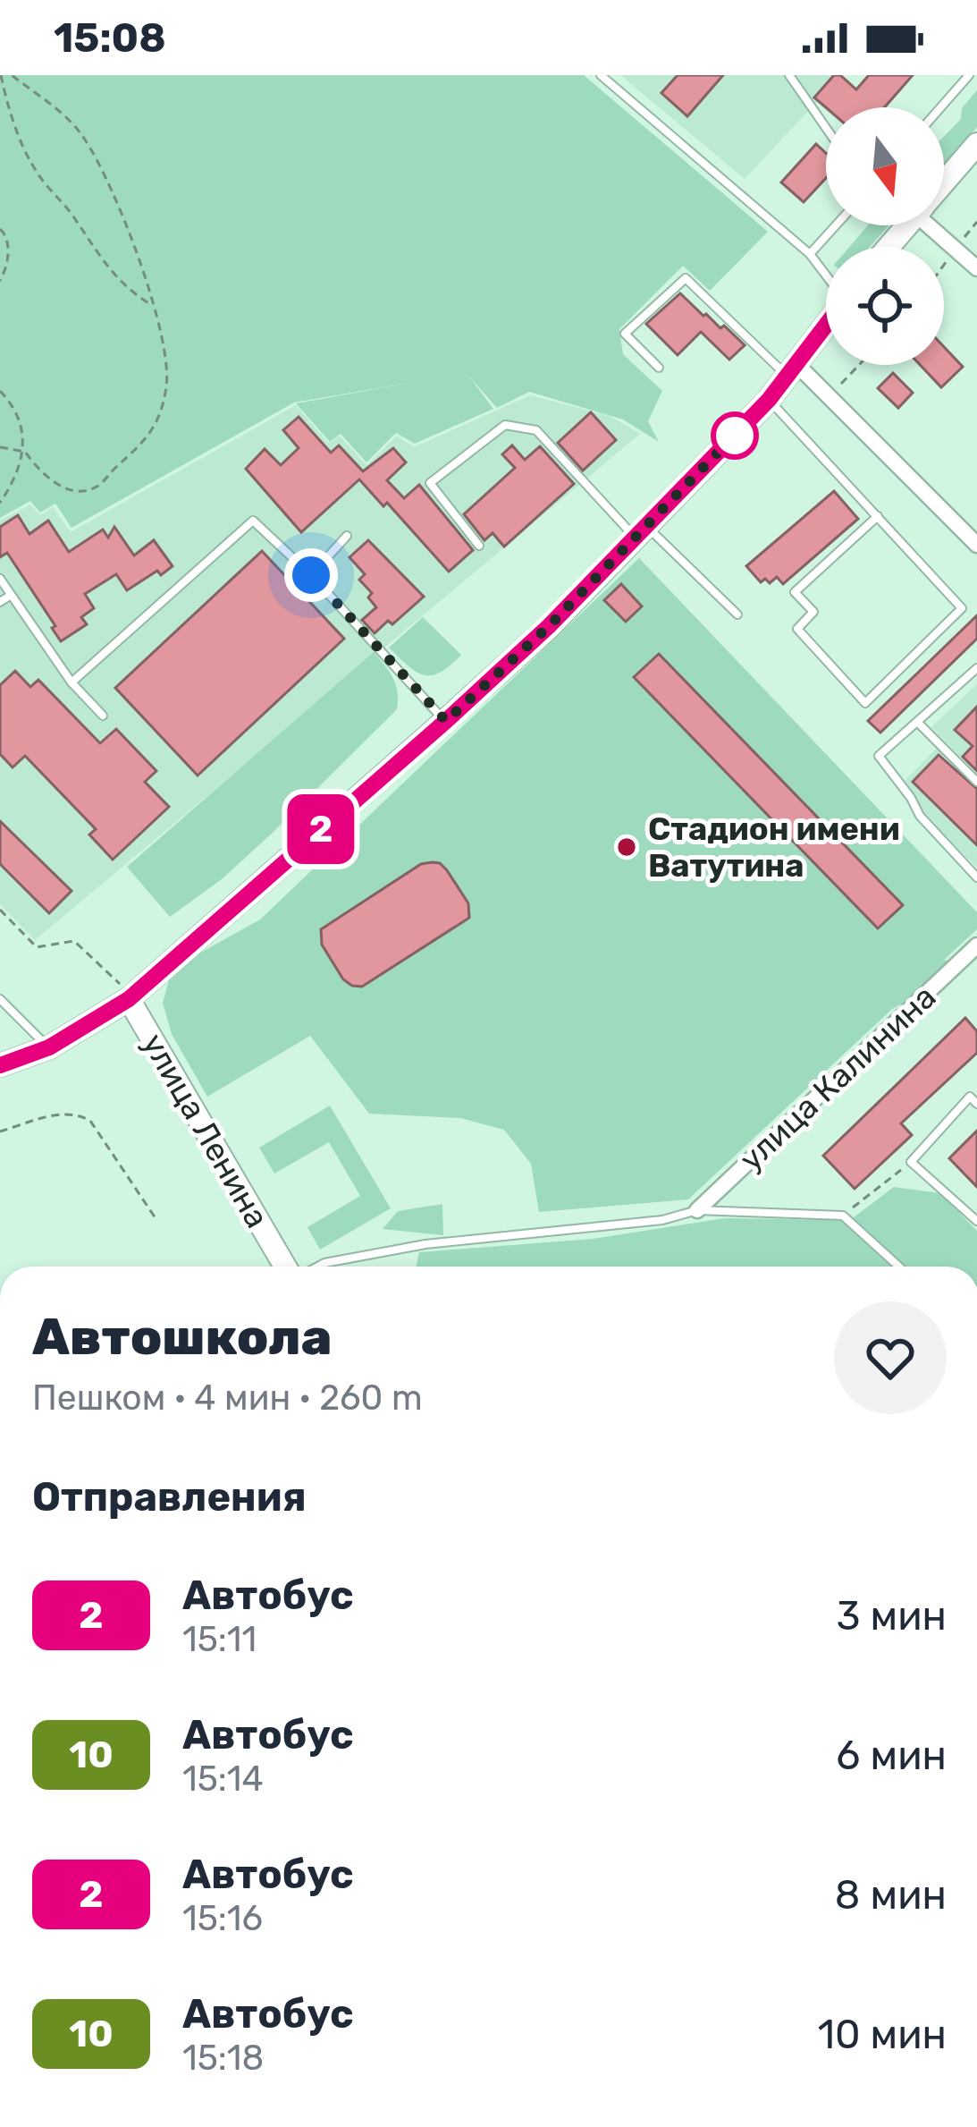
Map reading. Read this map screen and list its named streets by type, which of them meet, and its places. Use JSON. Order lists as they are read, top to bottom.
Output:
{
  "streets": {
    "main road": ["улица Ленина"],
    "street": ["улица Калинина"]
  },
  "places": ["Стадион имени Ватутина"],
  "lines": ["bus line 2"],
  "north": "bottom",
  "page": {
    "status": "15:08",
    "on_map": "2",
    "heading": [
      ["Автошкола", "Пешком · 4 мин · 260 m"],
      "Отправления"
    ],
    "list": [
      {
        "mark": "2",
        "name": "Автобус",
        "note": "15:11",
        "value": "3 мин"
      },
      {
        "mark": "10",
        "name": "Автобус",
        "note": "15:14",
        "value": "6 мин"
      },
      {
        "mark": "2",
        "name": "Автобус",
        "note": "15:16",
        "value": "8 мин"
      },
      {
        "mark": "10",
        "name": "Автобус",
        "note": "15:18",
        "value": "10 мин"
      }
    ]
  }
}
